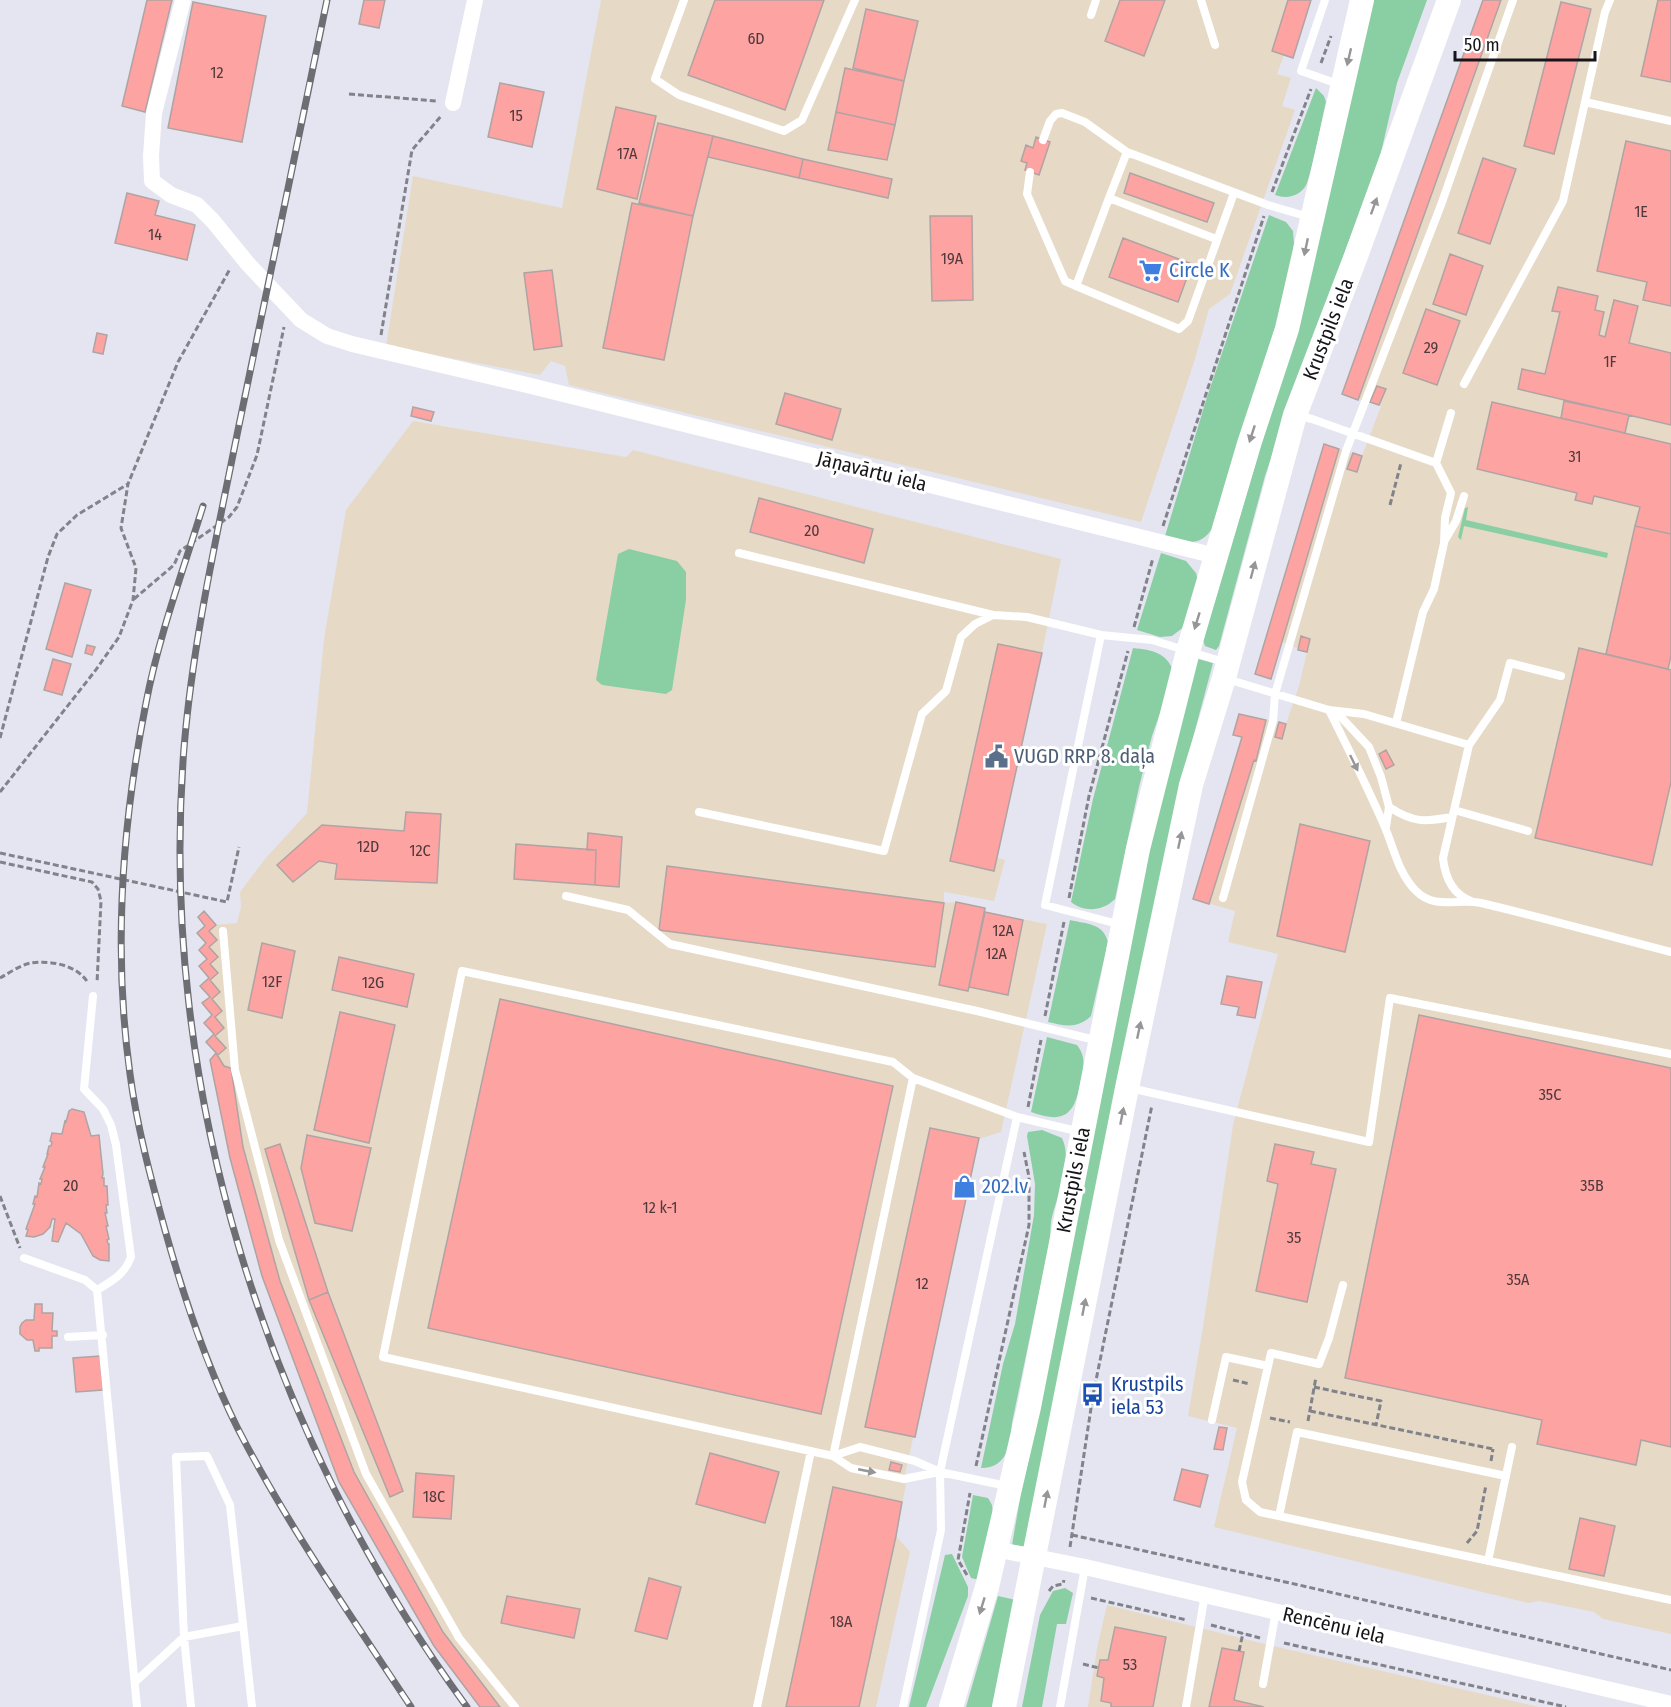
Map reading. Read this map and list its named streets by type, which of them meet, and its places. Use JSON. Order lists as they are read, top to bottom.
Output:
{
  "streets": {
    "main road": ["Krustpils iela"],
    "street": ["Jāņavārtu iela", "Rencēnu iela"]
  },
  "crossings": [
    ["Krustpils iela", "Jāņavārtu iela"],
    ["Krustpils iela", "Rencēnu iela"]
  ],
  "places": {
    "supermarket": ["Circle K"],
    "public building": ["VUGD RRP 8. daļa"],
    "shop": ["202.lv"],
    "bus stop": ["Krustpils iela 53"]
  },
  "house_numbers": [
    "6D",
    "12",
    "15",
    "17A",
    "1E",
    "14",
    "19A",
    "29",
    "1F",
    "31",
    "20",
    "12D",
    "12C",
    "12A",
    "12A",
    "12F",
    "12G",
    "35C",
    "20",
    "35B",
    "12 k-1",
    "35",
    "35A",
    "12",
    "18C",
    "18A",
    "53"
  ],
  "scale_bar": "50 m"
}
